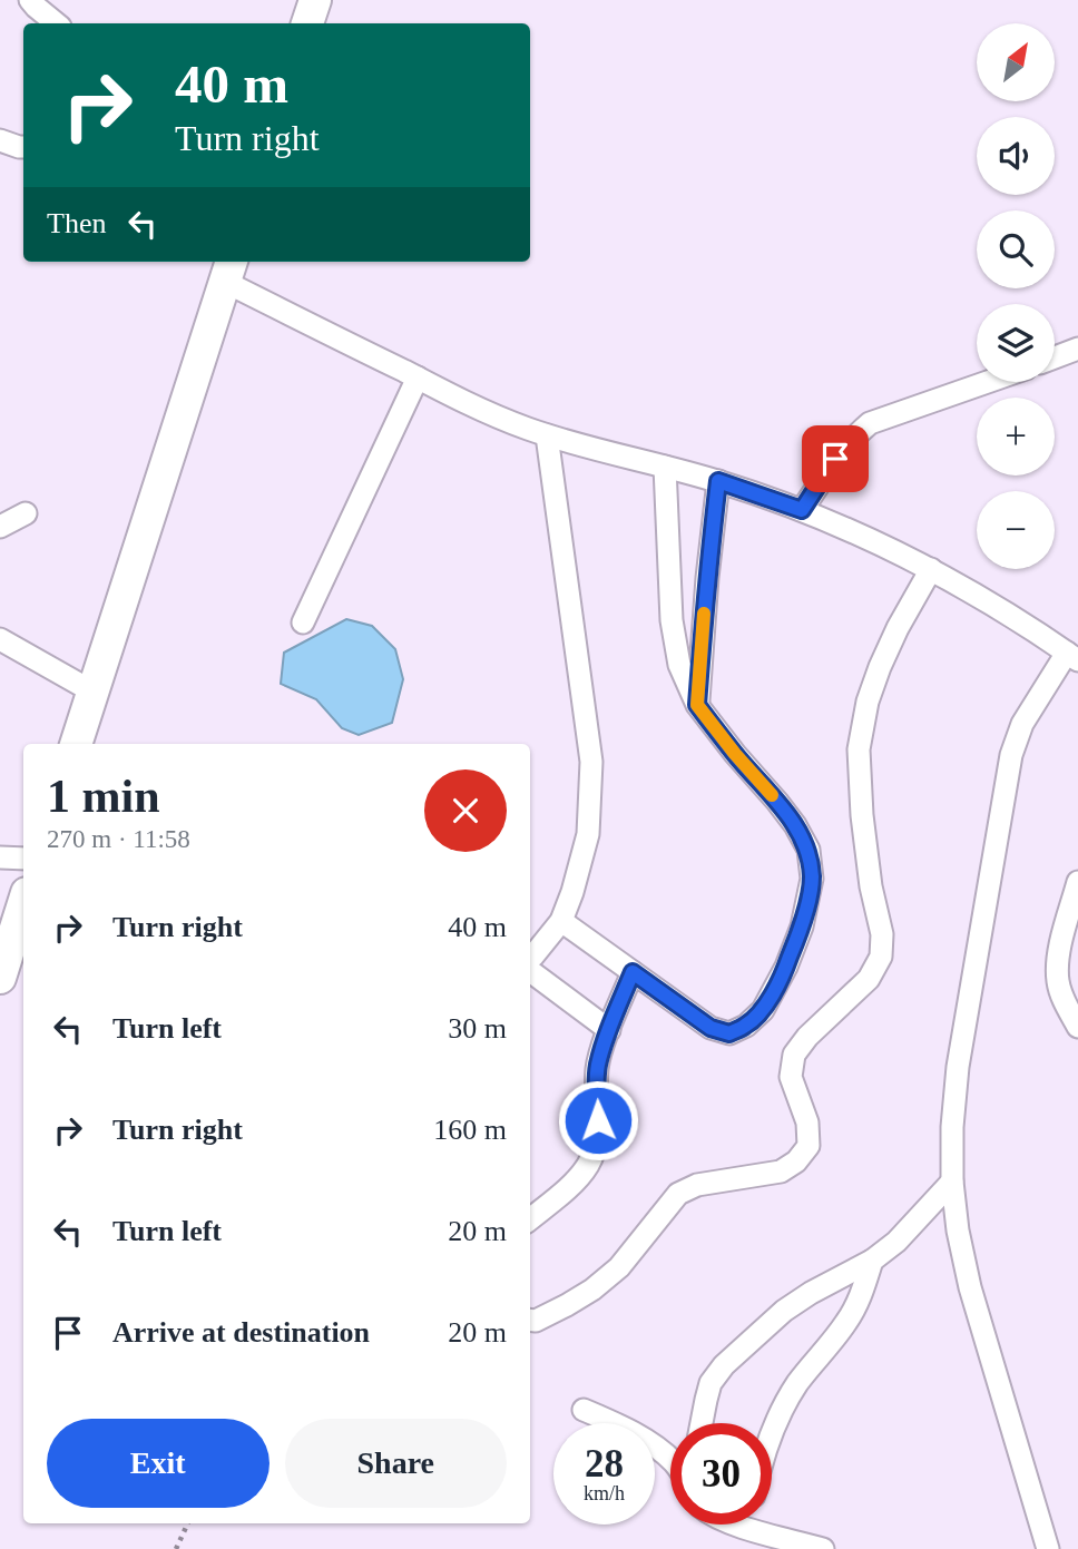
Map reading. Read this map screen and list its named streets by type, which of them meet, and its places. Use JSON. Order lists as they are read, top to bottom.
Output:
{
  "north": "top right",
  "page": {
    "map_buttons": ["+", "−"],
    "turn": ["40 m", "Turn right"],
    "then": "Then",
    "heading": ["1 min", "270 m · 11:58"],
    "list": [
      {
        "name": "Turn right",
        "value": "40 m"
      },
      {
        "name": "Turn left",
        "value": "30 m"
      },
      {
        "name": "Turn right",
        "value": "160 m"
      },
      {
        "name": "Turn left",
        "value": "20 m"
      },
      {
        "name": "Arrive at destination",
        "value": "20 m"
      }
    ],
    "buttons": ["Exit", "Share"],
    "speed": "28 km/h",
    "limit": "30"
  }
}
